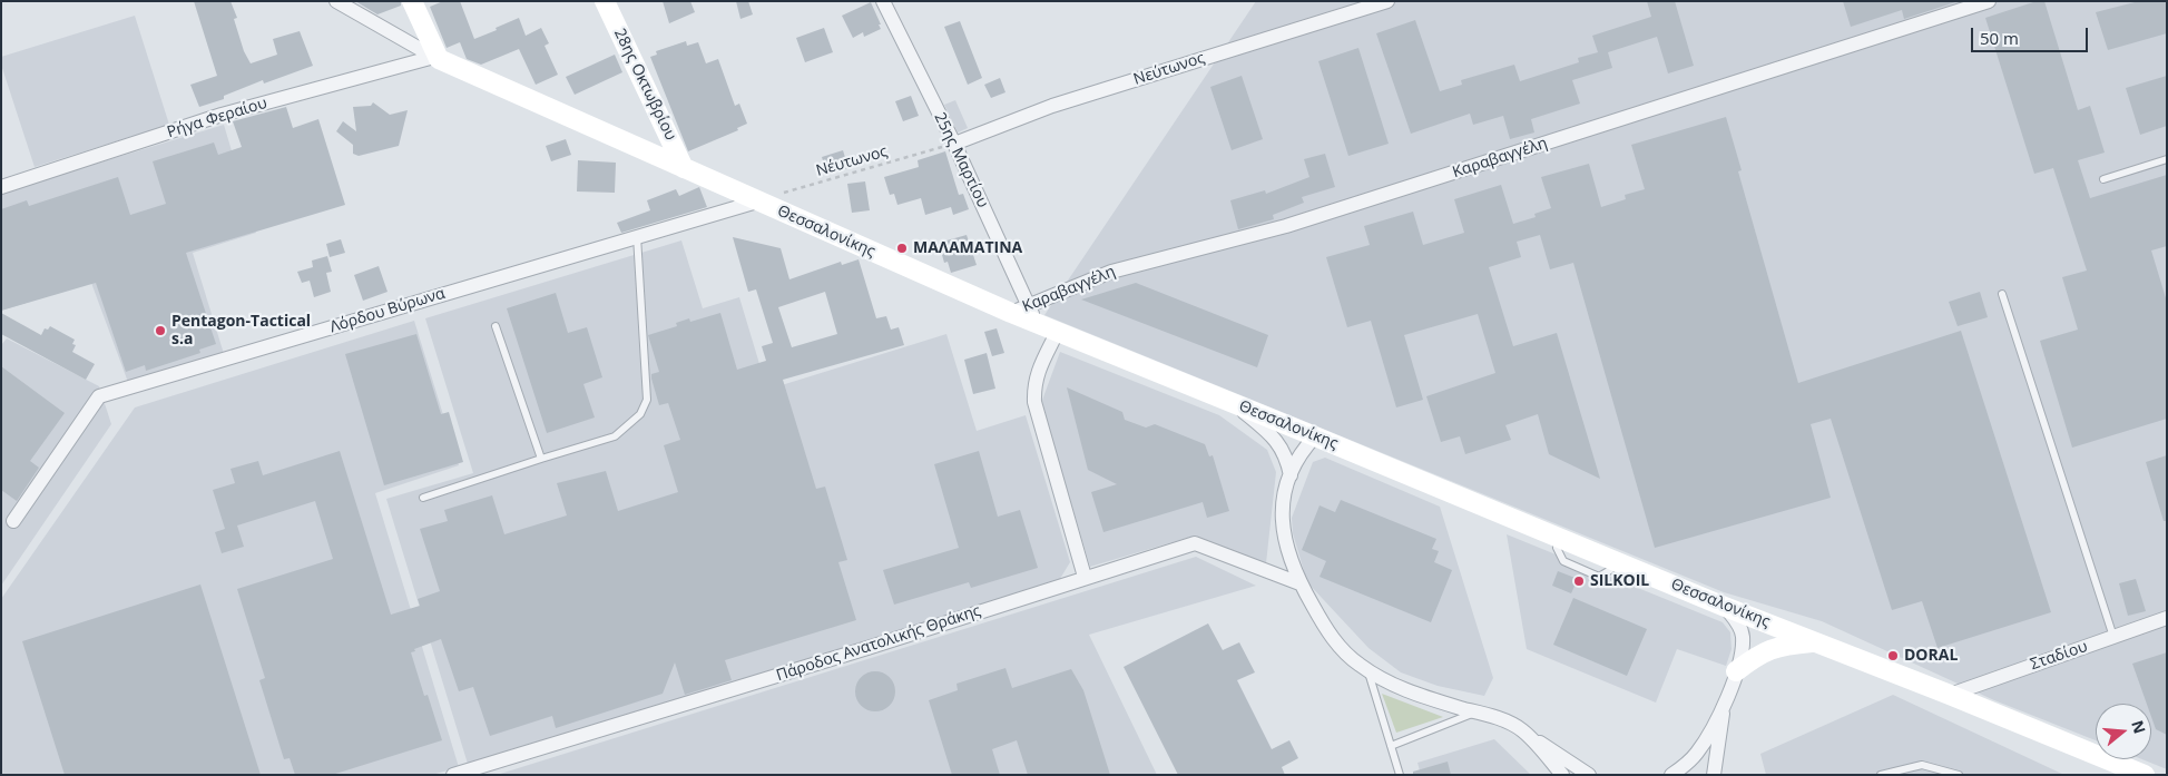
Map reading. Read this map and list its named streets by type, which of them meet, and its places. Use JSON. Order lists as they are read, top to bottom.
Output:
{
  "streets": {
    "main road": ["28ης Οκτωβρίου", "Θεσσαλονίκης"],
    "street": [
      "Νεύτωνος",
      "Ρήγα Φεραίου",
      "Καραβαγγέλη",
      "25ης Μαρτίου",
      "Λόρδου Βύρωνα",
      "Πάροδος Ανατολικής Θράκης",
      "Σταδίου"
    ],
    "path": ["Νέυτωνος"]
  },
  "crossings": [
    ["Νεύτωνος", "25ης Μαρτίου"],
    ["Νεύτωνος", "Νέυτωνος"],
    ["28ης Οκτωβρίου", "Θεσσαλονίκης"],
    ["Ρήγα Φεραίου", "Θεσσαλονίκης"],
    ["Καραβαγγέλη", "25ης Μαρτίου"],
    ["Καραβαγγέλη", "Θεσσαλονίκης"],
    ["25ης Μαρτίου", "Νέυτωνος"],
    ["25ης Μαρτίου", "Θεσσαλονίκης"],
    ["Νέυτωνος", "Θεσσαλονίκης"],
    ["Νέυτωνος", "Λόρδου Βύρωνα"],
    ["Θεσσαλονίκης", "Λόρδου Βύρωνα"],
    ["Θεσσαλονίκης", "Σταδίου"]
  ],
  "places": [
    "ΜΑΛΑΜΑΤΙΝΑ",
    "Pentagon-Tactical s.a",
    "SILKOIL",
    "DORAL"
  ],
  "scale_bar": "50 m",
  "north": "right"
}
